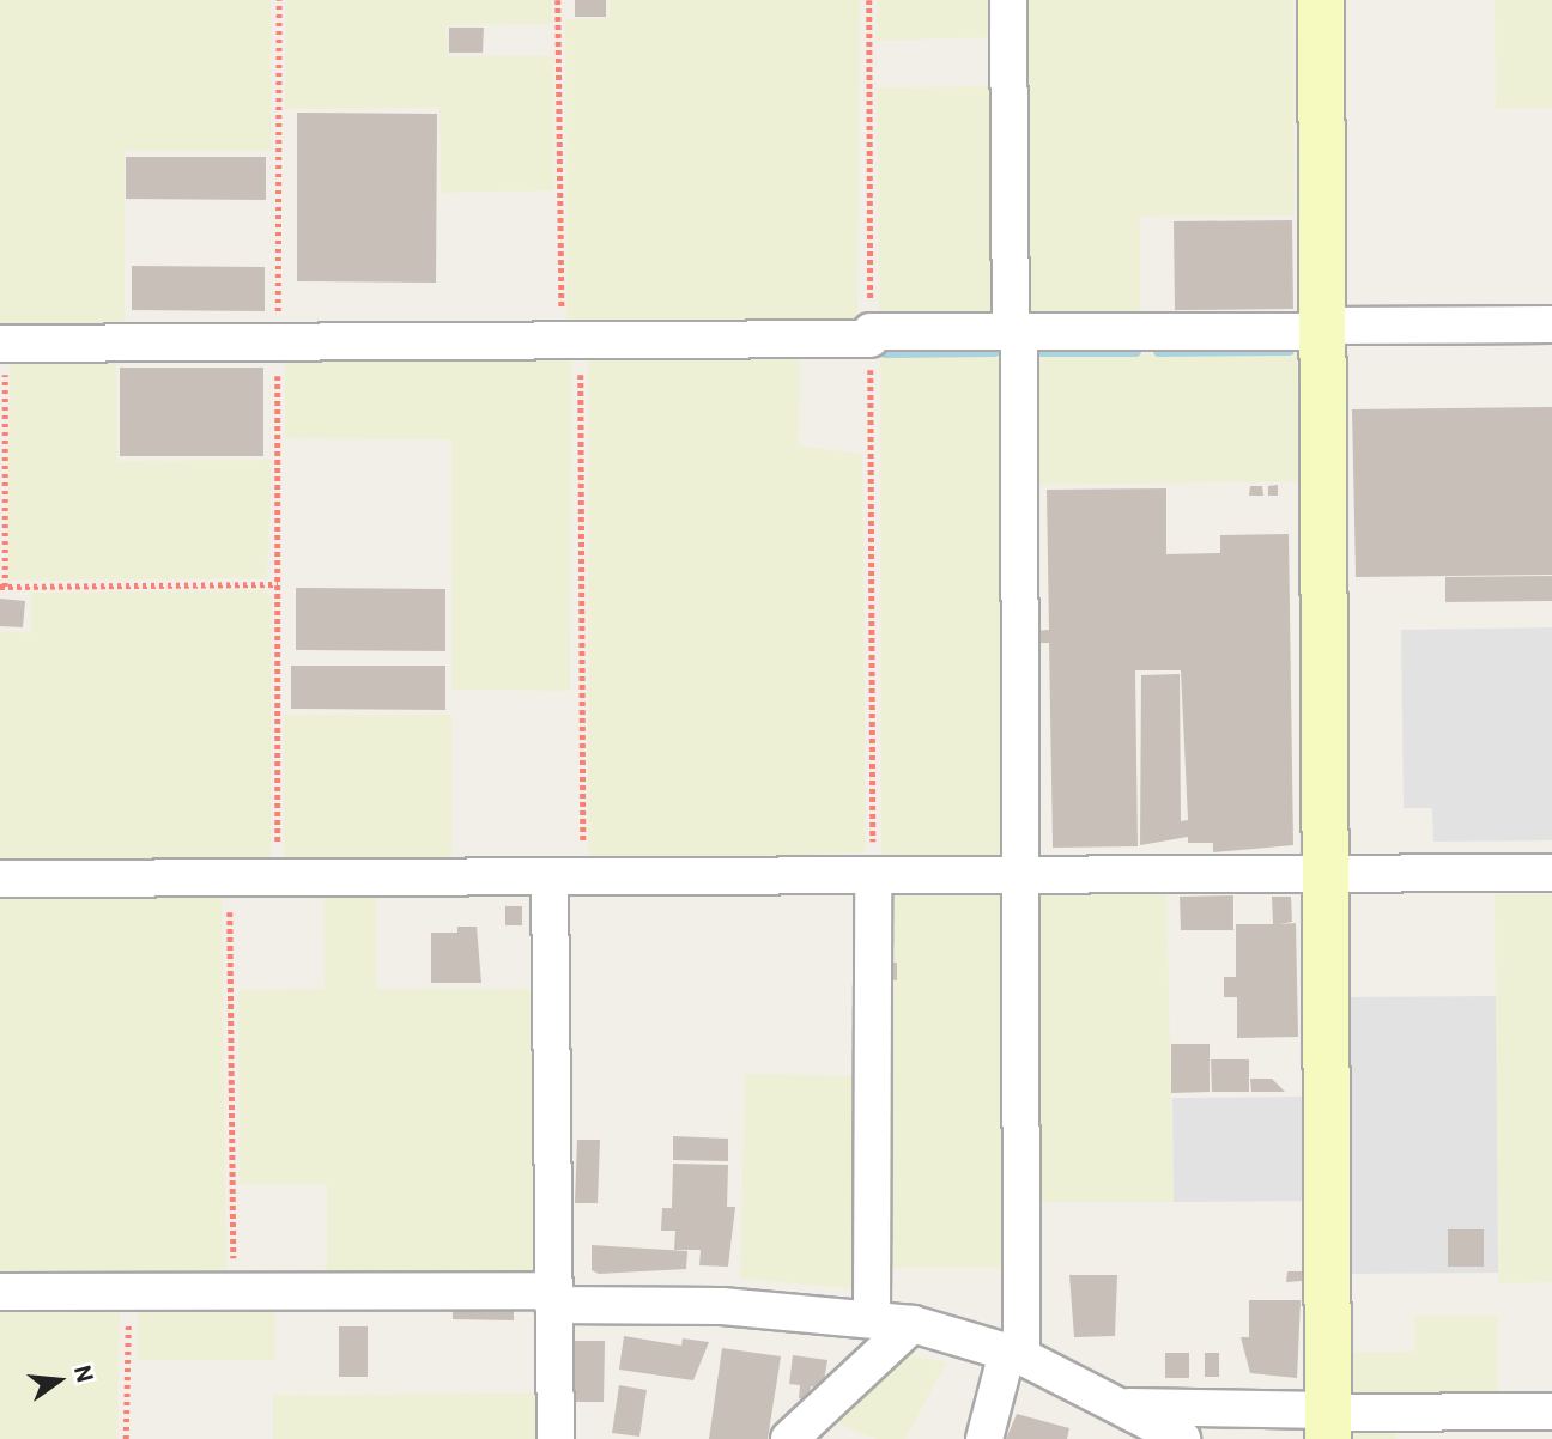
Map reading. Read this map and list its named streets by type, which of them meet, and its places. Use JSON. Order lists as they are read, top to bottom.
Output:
{
  "north": "right"
}
